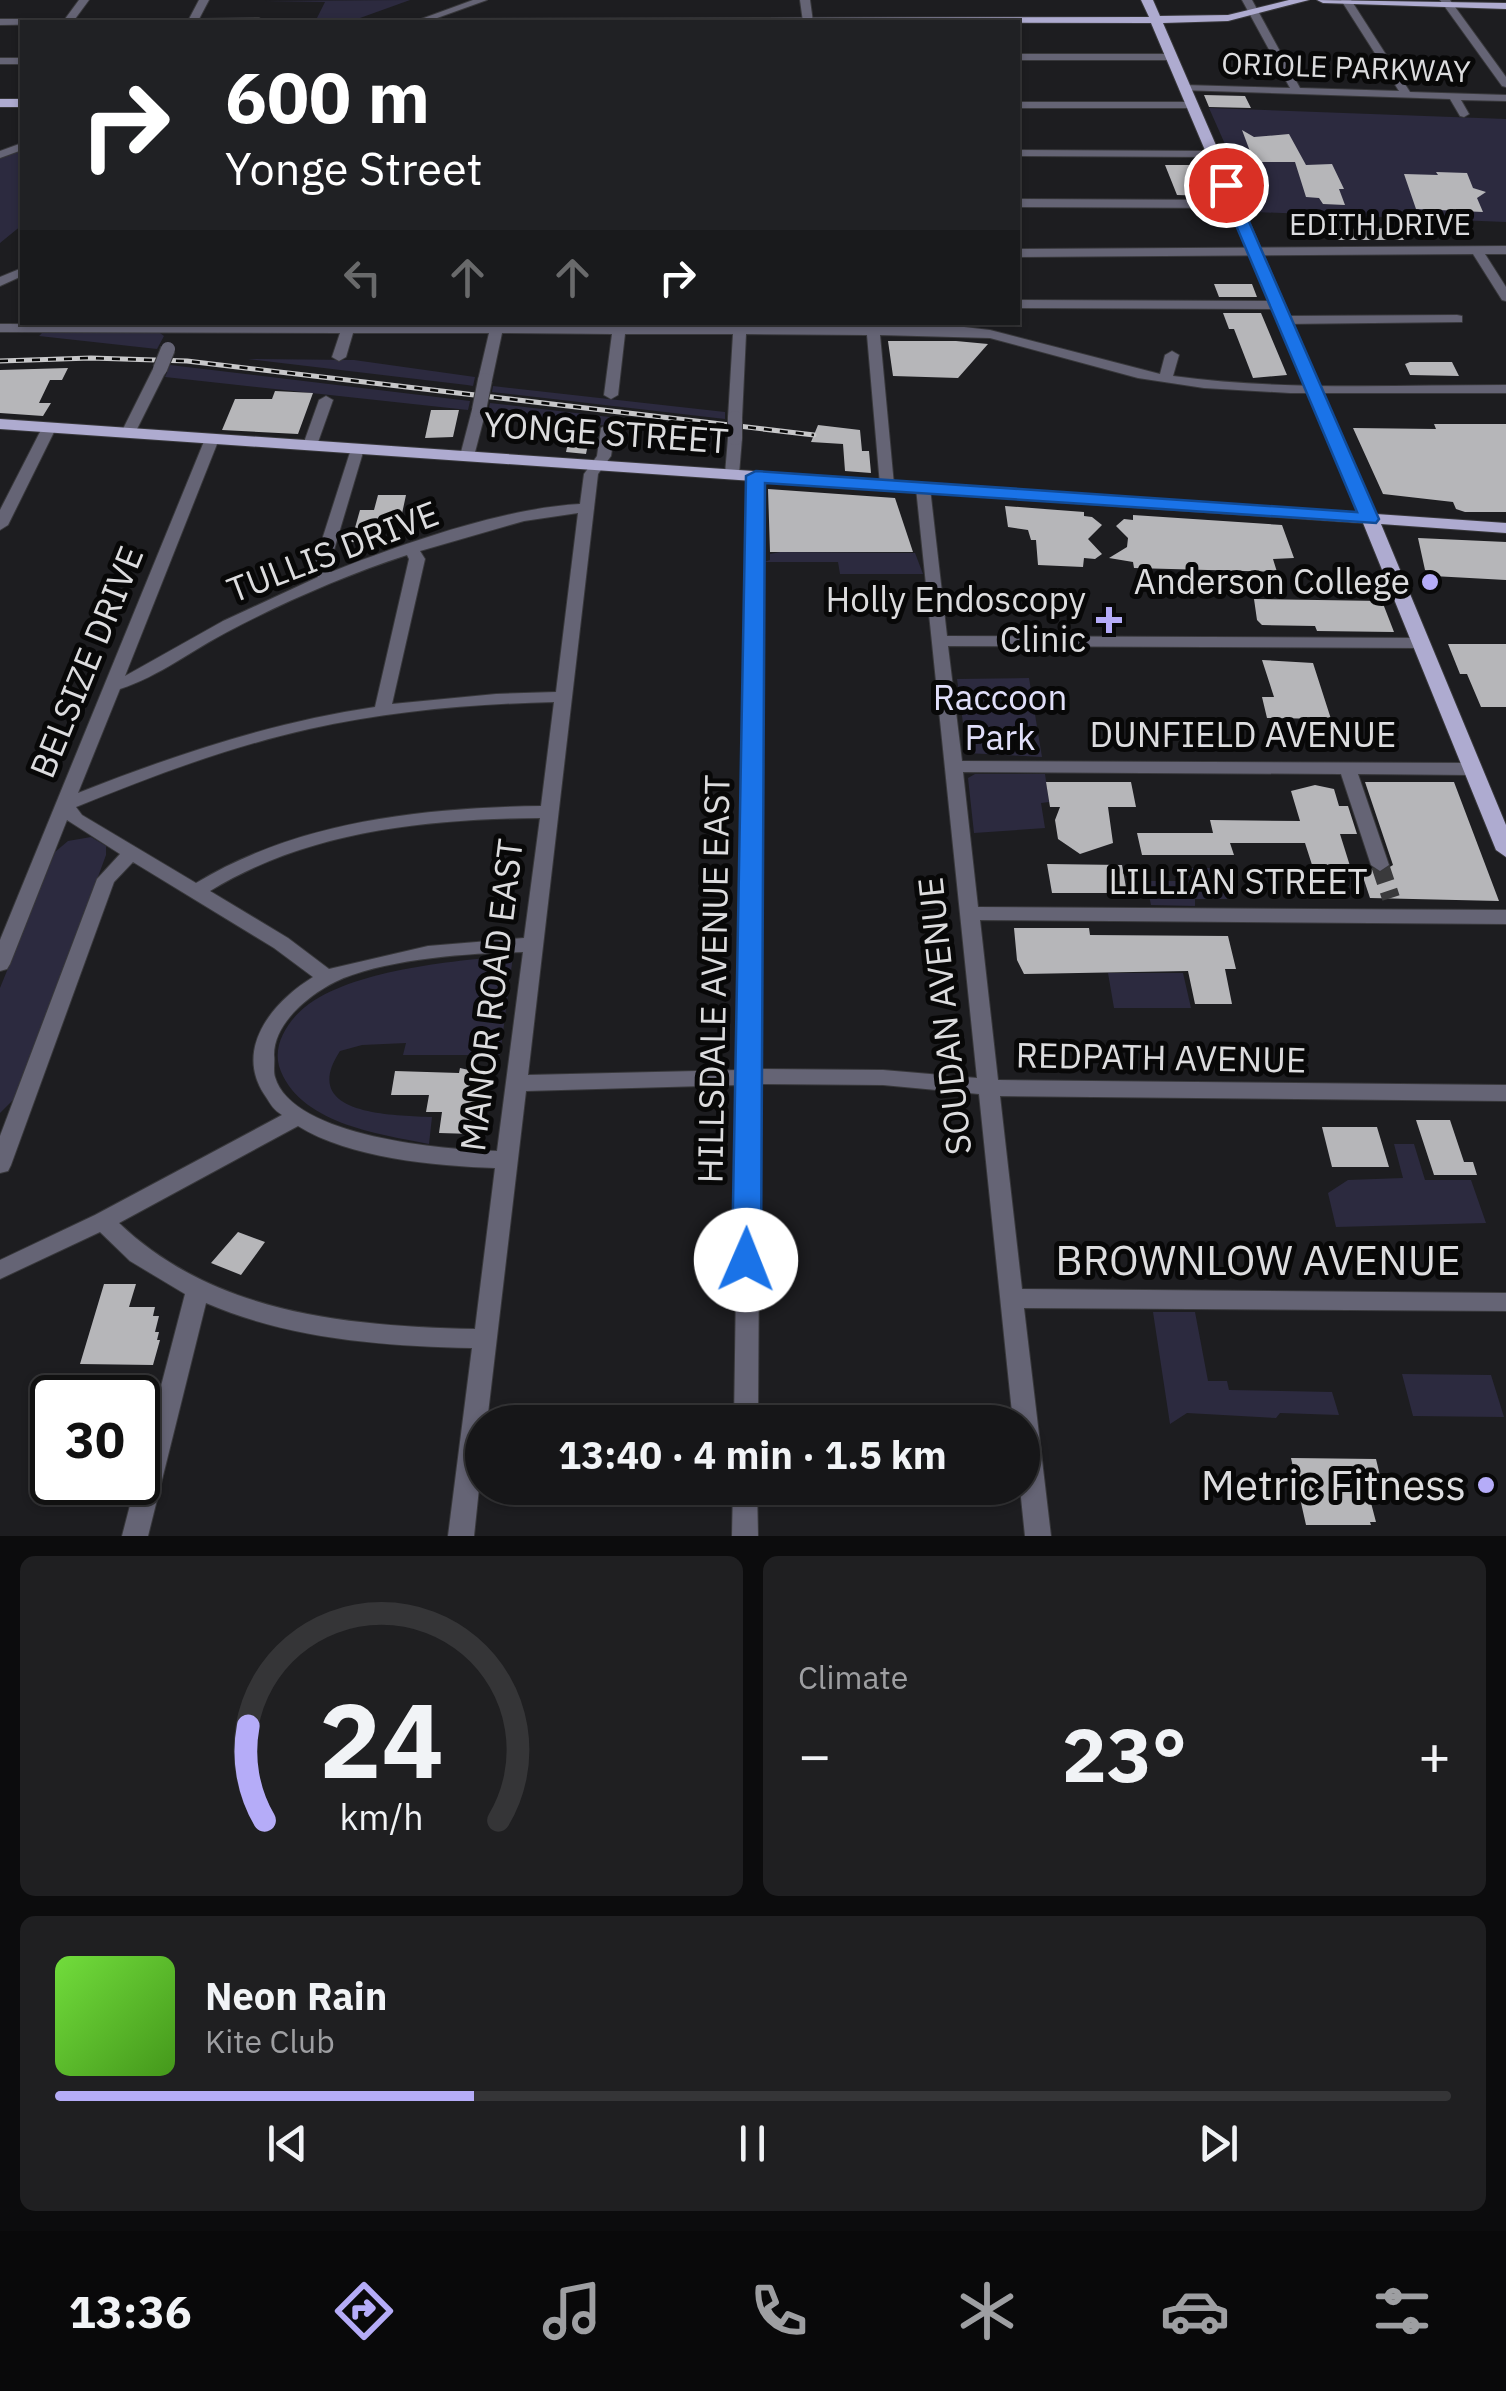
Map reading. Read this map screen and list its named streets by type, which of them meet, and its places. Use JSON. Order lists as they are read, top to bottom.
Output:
{
  "streets": {
    "main road": ["YONGE STREET"],
    "street": [
      "ORIOLE PARKWAY",
      "EDITH DRIVE",
      "TULLIS DRIVE",
      "BELSIZE DRIVE",
      "DUNFIELD AVENUE",
      "LILLIAN STREET",
      "HILLSDALE AVENUE EAST",
      "MANOR ROAD EAST",
      "SOUDAN AVENUE",
      "REDPATH AVENUE",
      "BROWNLOW AVENUE"
    ]
  },
  "crossings": [
    ["YONGE STREET", "BELSIZE DRIVE"],
    ["YONGE STREET", "HILLSDALE AVENUE EAST"],
    ["YONGE STREET", "MANOR ROAD EAST"],
    ["YONGE STREET", "SOUDAN AVENUE"],
    ["TULLIS DRIVE", "BELSIZE DRIVE"],
    ["TULLIS DRIVE", "MANOR ROAD EAST"],
    ["DUNFIELD AVENUE", "SOUDAN AVENUE"],
    ["LILLIAN STREET", "SOUDAN AVENUE"],
    ["HILLSDALE AVENUE EAST", "REDPATH AVENUE"],
    ["MANOR ROAD EAST", "REDPATH AVENUE"],
    ["SOUDAN AVENUE", "REDPATH AVENUE"],
    ["SOUDAN AVENUE", "BROWNLOW AVENUE"]
  ],
  "parks": ["Raccoon Park"],
  "places": {
    "other": ["Anderson College", "Metric Fitness"],
    "health": ["Holly Endoscopy Clinic"]
  },
  "page": {
    "turn": ["600 m", "Yonge Street"],
    "limit": "30",
    "trip": "13:40 · 4 min · 1.5 km",
    "tile": "Climate",
    "heat": ["−", "23°", "+"],
    "song": ["Neon Rain", "Kite Club"],
    "tabs": "13:36",
    "gauge": ["24", "km/h"]
  }
}
